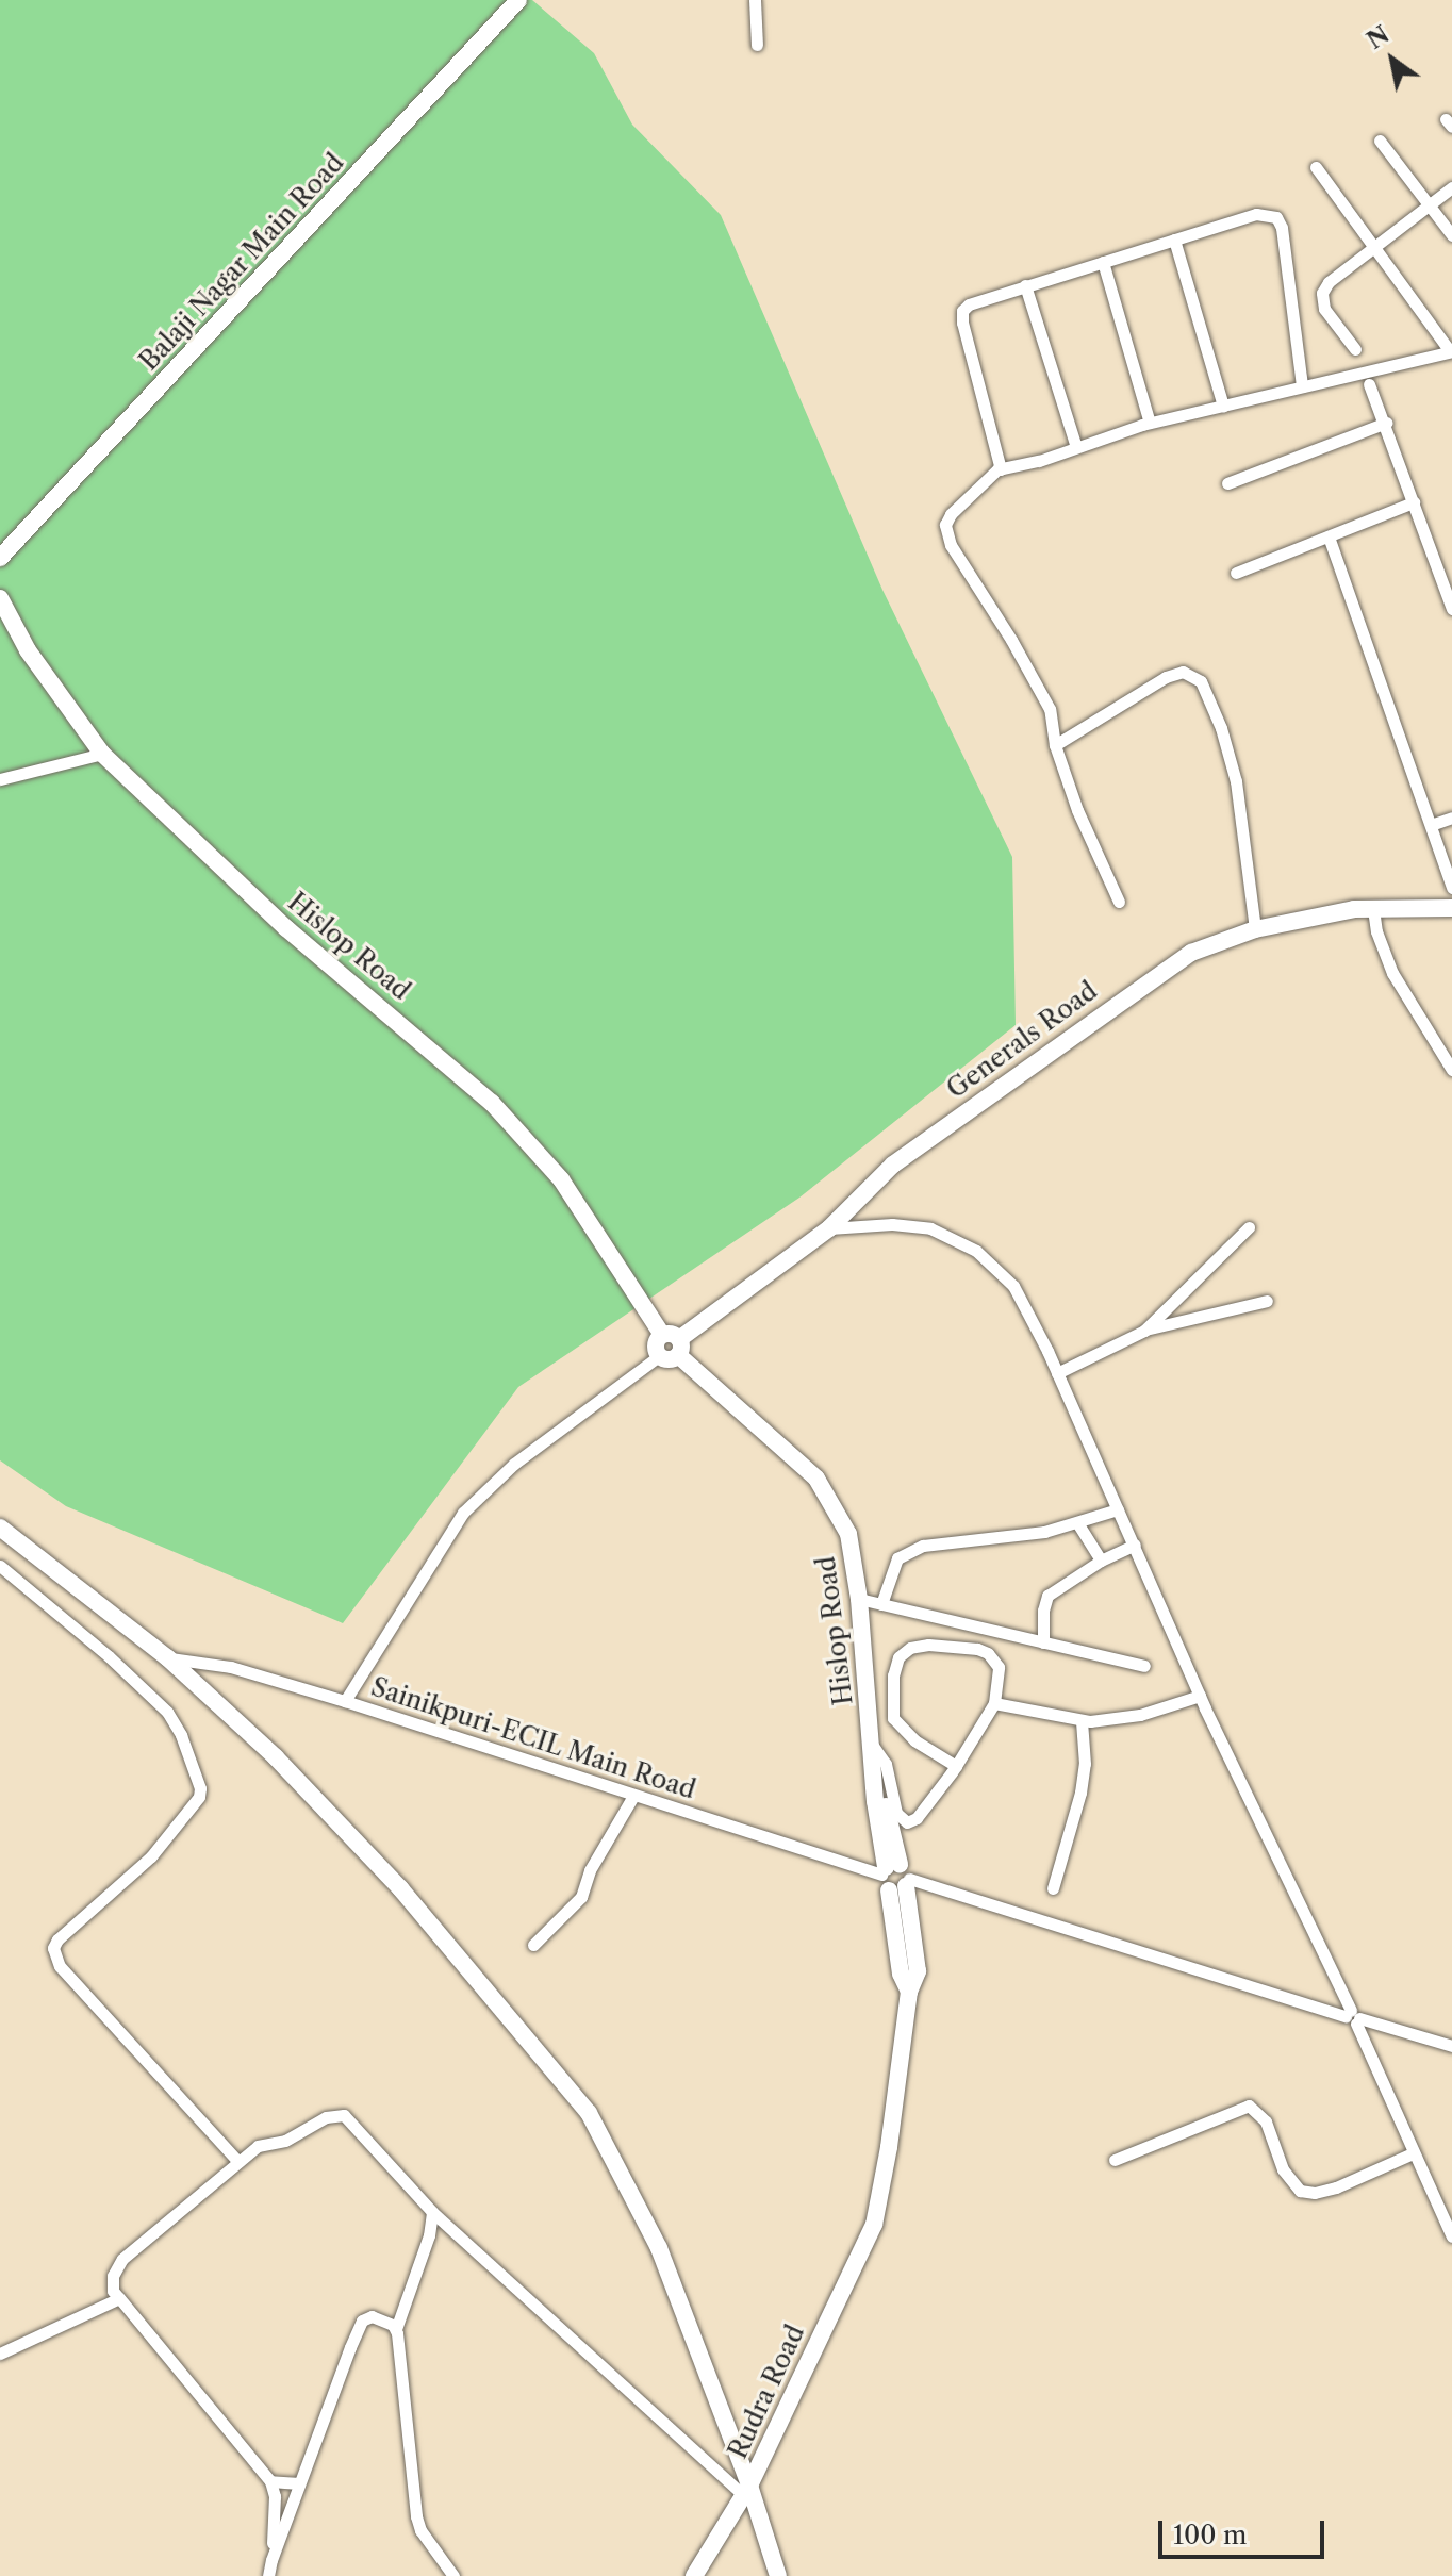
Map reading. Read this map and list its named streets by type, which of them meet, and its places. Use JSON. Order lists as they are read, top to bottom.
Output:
{
  "streets": {
    "street": [
      "Balaji Nagar Main Road",
      "Hislop Road",
      "Generals Road",
      "Sainikpuri-ECIL Main Road",
      "Rudra Road"
    ]
  },
  "crossings": [
    ["Hislop Road", "Generals Road"],
    ["Hislop Road", "Sainikpuri-ECIL Main Road"],
    ["Hislop Road", "Rudra Road"]
  ],
  "scale_bar": "100 m",
  "north": "top left"
}
